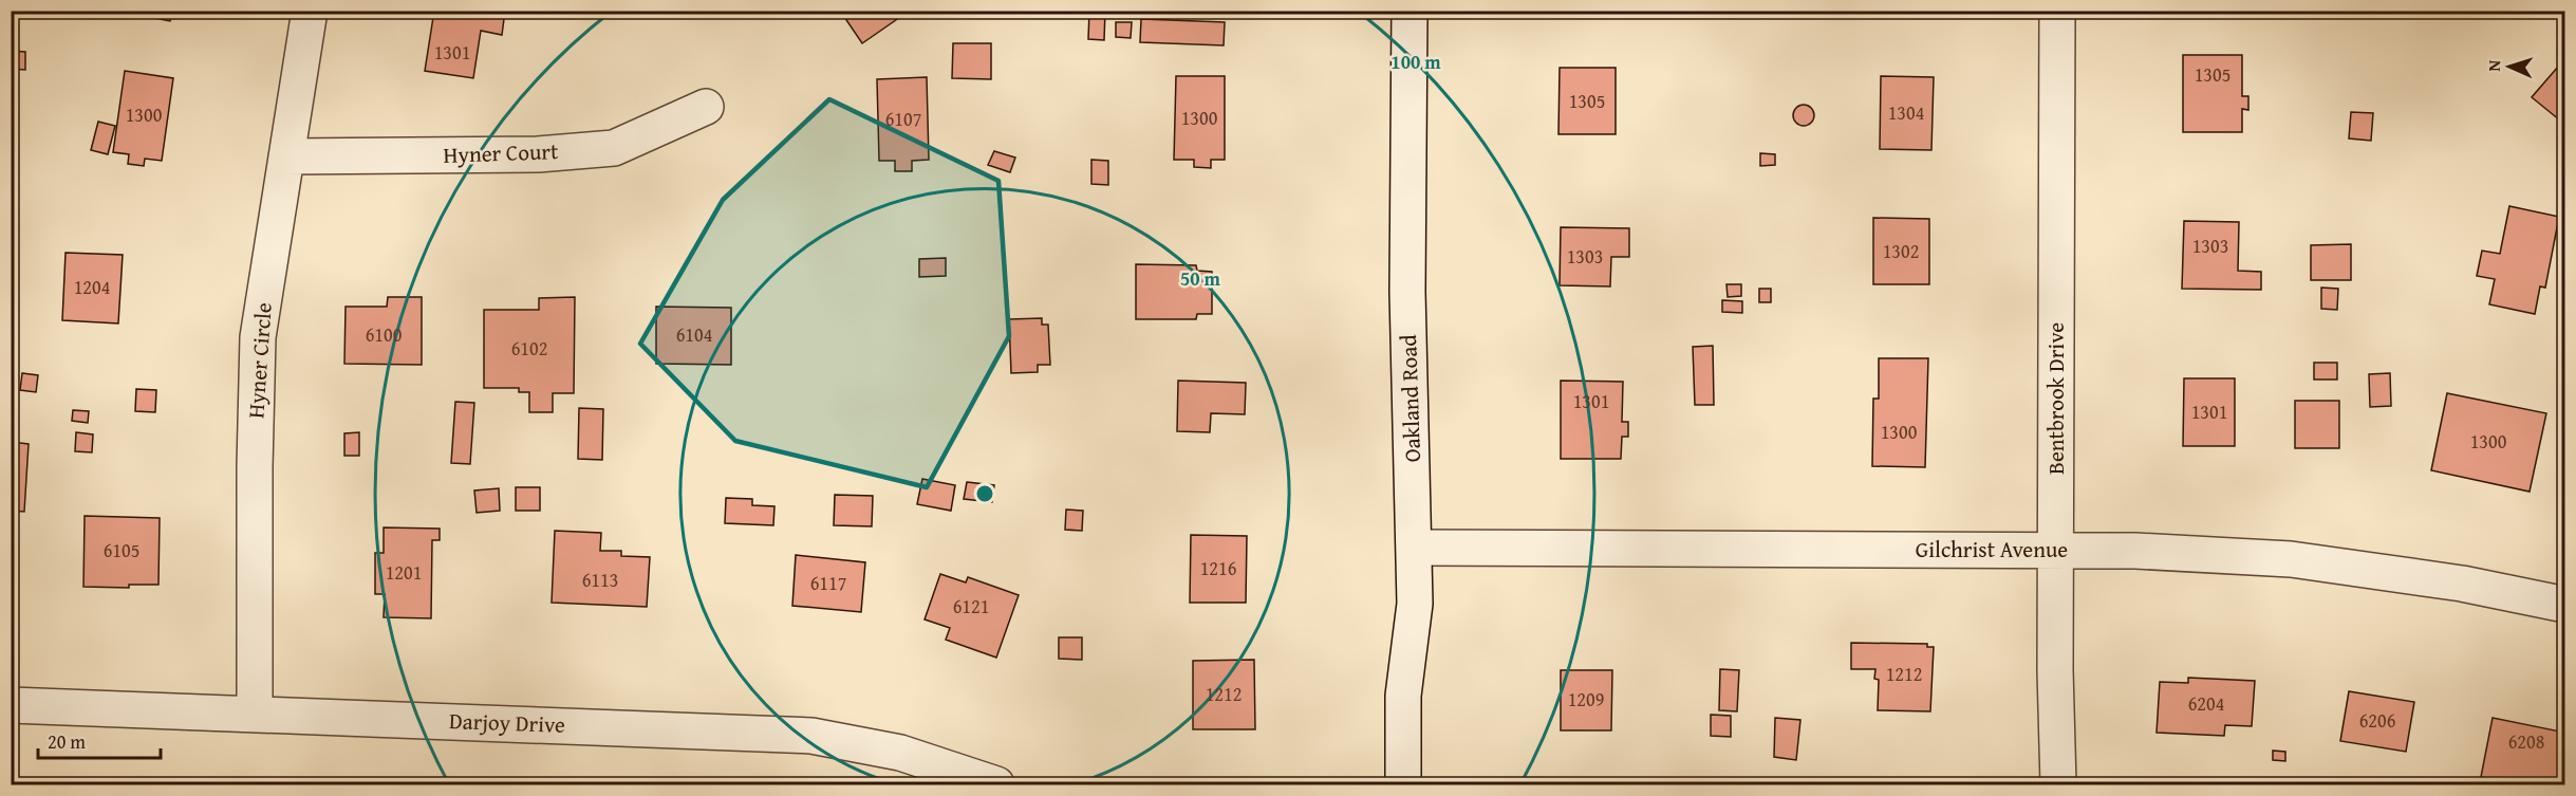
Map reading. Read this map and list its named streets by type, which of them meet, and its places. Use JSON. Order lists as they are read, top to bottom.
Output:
{
  "streets": {
    "street": [
      "Hyner Court",
      "Hyner Circle",
      "Oakland Road",
      "Bentbrook Drive",
      "Gilchrist Avenue",
      "Darjoy Drive"
    ]
  },
  "crossings": [
    ["Hyner Court", "Hyner Circle"],
    ["Hyner Circle", "Darjoy Drive"],
    ["Oakland Road", "Gilchrist Avenue"],
    ["Bentbrook Drive", "Gilchrist Avenue"]
  ],
  "house_numbers": [
    "1301",
    "1305",
    "1305",
    "1304",
    "1300",
    "1300",
    "6107",
    "1303",
    "1302",
    "1303",
    "1204",
    "6100",
    "6104",
    "6102",
    "1301",
    "1301",
    "1300",
    "1300",
    "6105",
    "1216",
    "1201",
    "6113",
    "6117",
    "6121",
    "1212",
    "1212",
    "1209",
    "6204",
    "6206",
    "6208"
  ],
  "scale_bar": "20 m",
  "north": "left",
  "rings": ["100 m", "50 m"]
}
